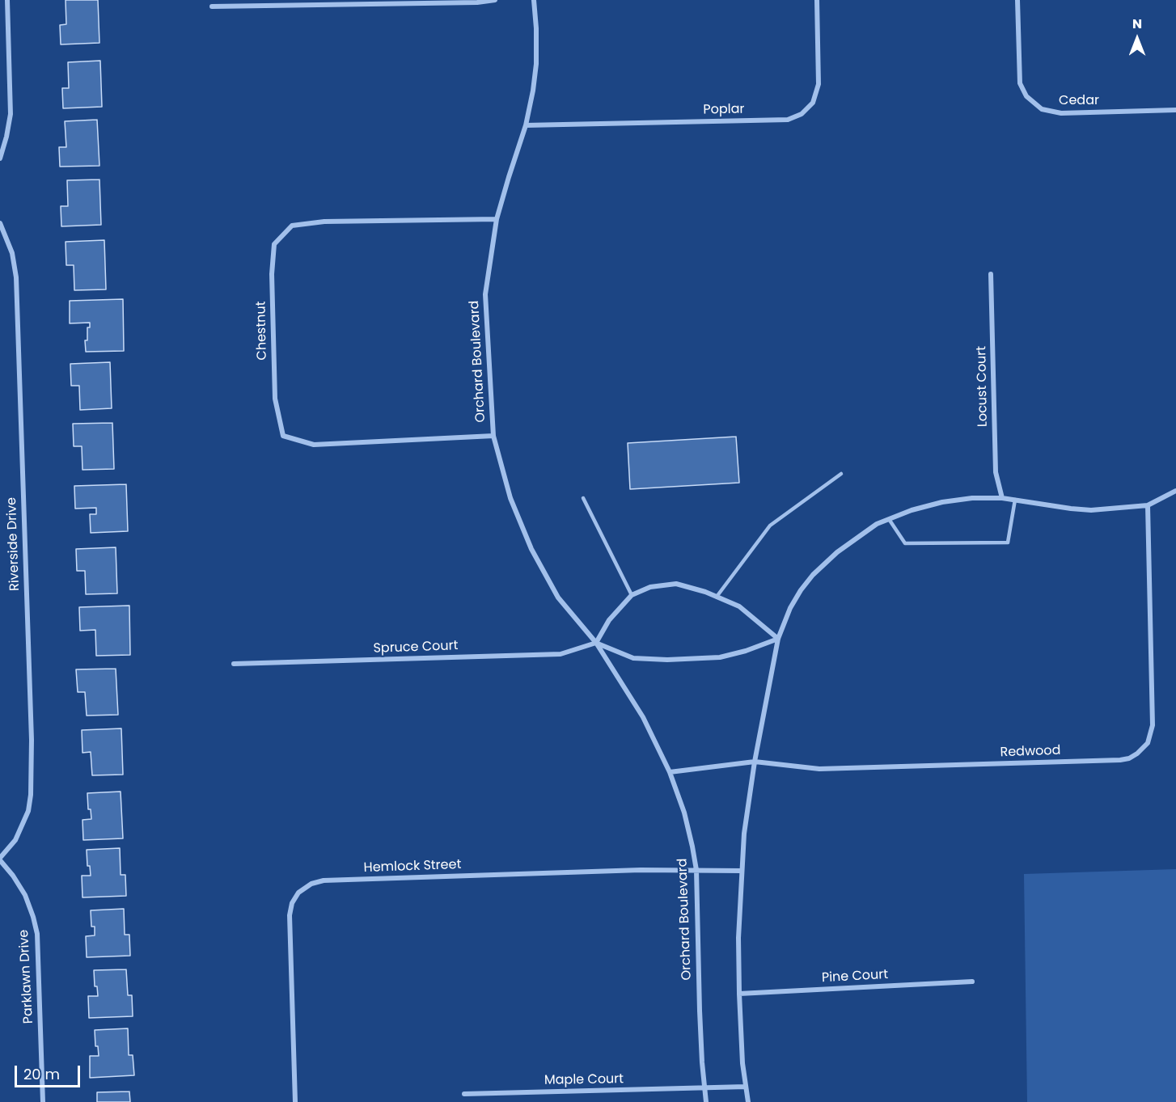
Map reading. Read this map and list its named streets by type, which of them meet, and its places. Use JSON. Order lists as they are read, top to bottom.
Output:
{
  "streets": {
    "street": [
      "Cedar",
      "Poplar",
      "Chestnut",
      "Orchard Boulevard",
      "Locust Court",
      "Riverside Drive",
      "Spruce Court",
      "Redwood",
      "Hemlock Street",
      "Parklawn Drive",
      "Pine Court",
      "Maple Court"
    ]
  },
  "crossings": [
    ["Poplar", "Orchard Boulevard"],
    ["Chestnut", "Orchard Boulevard"],
    ["Orchard Boulevard", "Spruce Court"],
    ["Orchard Boulevard", "Redwood"],
    ["Orchard Boulevard", "Hemlock Street"],
    ["Orchard Boulevard", "Maple Court"],
    ["Riverside Drive", "Parklawn Drive"]
  ],
  "scale_bar": "20 m",
  "north": "top"
}
